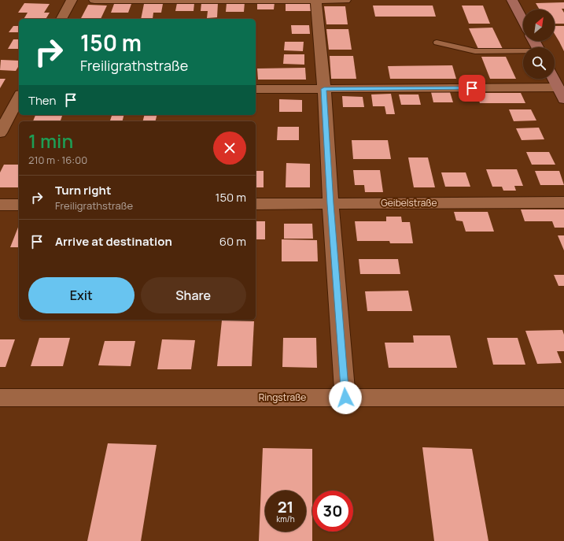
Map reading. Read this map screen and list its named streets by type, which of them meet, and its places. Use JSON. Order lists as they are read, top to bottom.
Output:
{
  "streets": {
    "street": ["Geibelstraße", "Ringstraße"]
  },
  "north": "top right",
  "page": {
    "turn": ["150 m", "Freiligrathstraße"],
    "then": "Then",
    "heading": ["1 min", "210 m · 16:00"],
    "list": [
      {
        "name": "Turn right",
        "note": "Freiligrathstraße",
        "value": "150 m"
      },
      {
        "name": "Arrive at destination",
        "value": "60 m"
      }
    ],
    "buttons": ["Exit", "Share"],
    "speed": "21 km/h",
    "limit": "30"
  }
}
